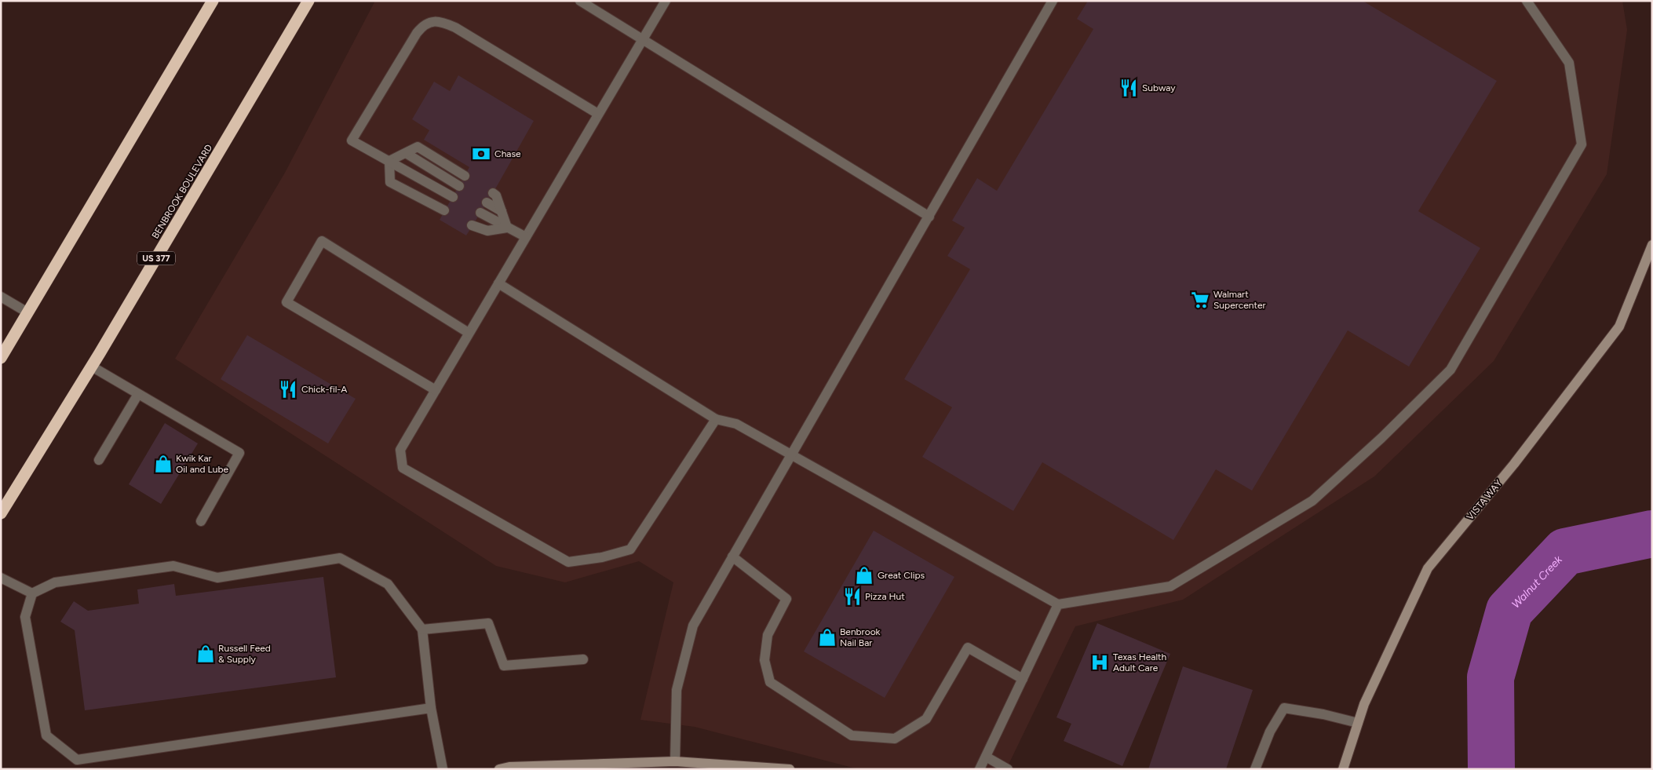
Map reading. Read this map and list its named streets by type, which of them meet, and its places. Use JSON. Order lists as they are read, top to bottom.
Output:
{
  "streets": {
    "highway": ["BENBROOK BOULEVARD", "US 377"],
    "street": ["VISTA WAY"]
  },
  "water": ["Walnut Creek"],
  "places": {
    "restaurant": ["Subway", "Chick-fil-A", "Pizza Hut"],
    "bank": ["Chase"],
    "supermarket": ["Walmart Supercenter"],
    "shop": [
      "Kwik Kar Oil and Lube",
      "Great Clips",
      "Benbrook Nail Bar",
      "Russell Feed & Supply"
    ],
    "hospital": ["Texas Health Adult Care"]
  }
}
